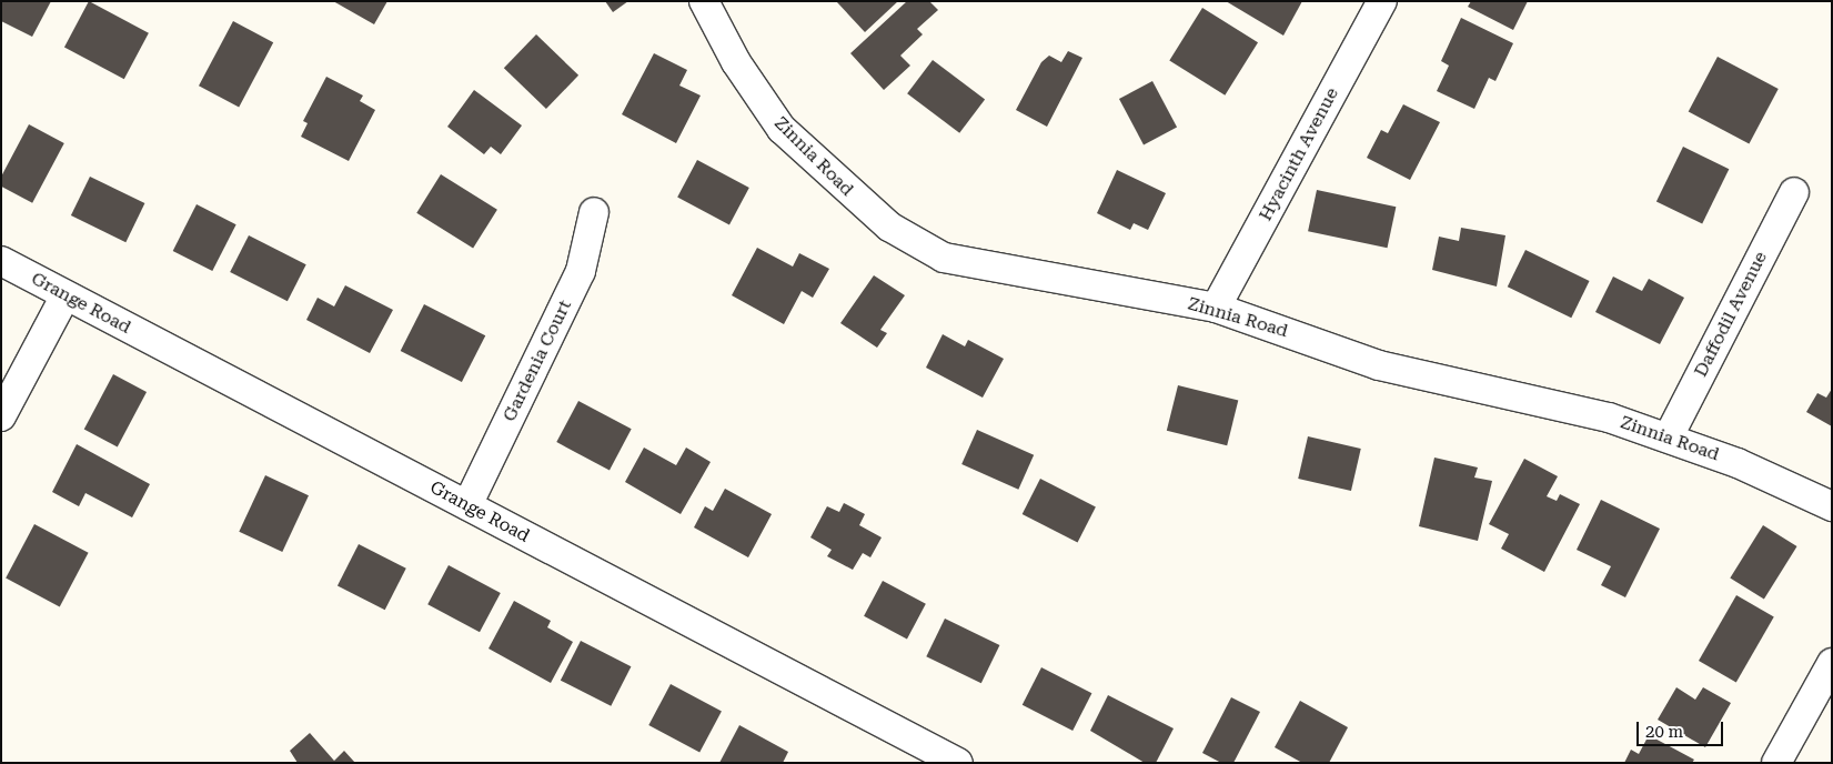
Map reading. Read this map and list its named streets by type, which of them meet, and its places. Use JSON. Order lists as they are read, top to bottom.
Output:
{
  "streets": {
    "street": [
      "Hyacinth Avenue",
      "Zinnia Road",
      "Grange Road",
      "Daffodil Avenue",
      "Gardenia Court"
    ]
  },
  "crossings": [
    ["Hyacinth Avenue", "Zinnia Road"],
    ["Zinnia Road", "Daffodil Avenue"],
    ["Grange Road", "Gardenia Court"]
  ],
  "scale_bar": "20 m"
}
